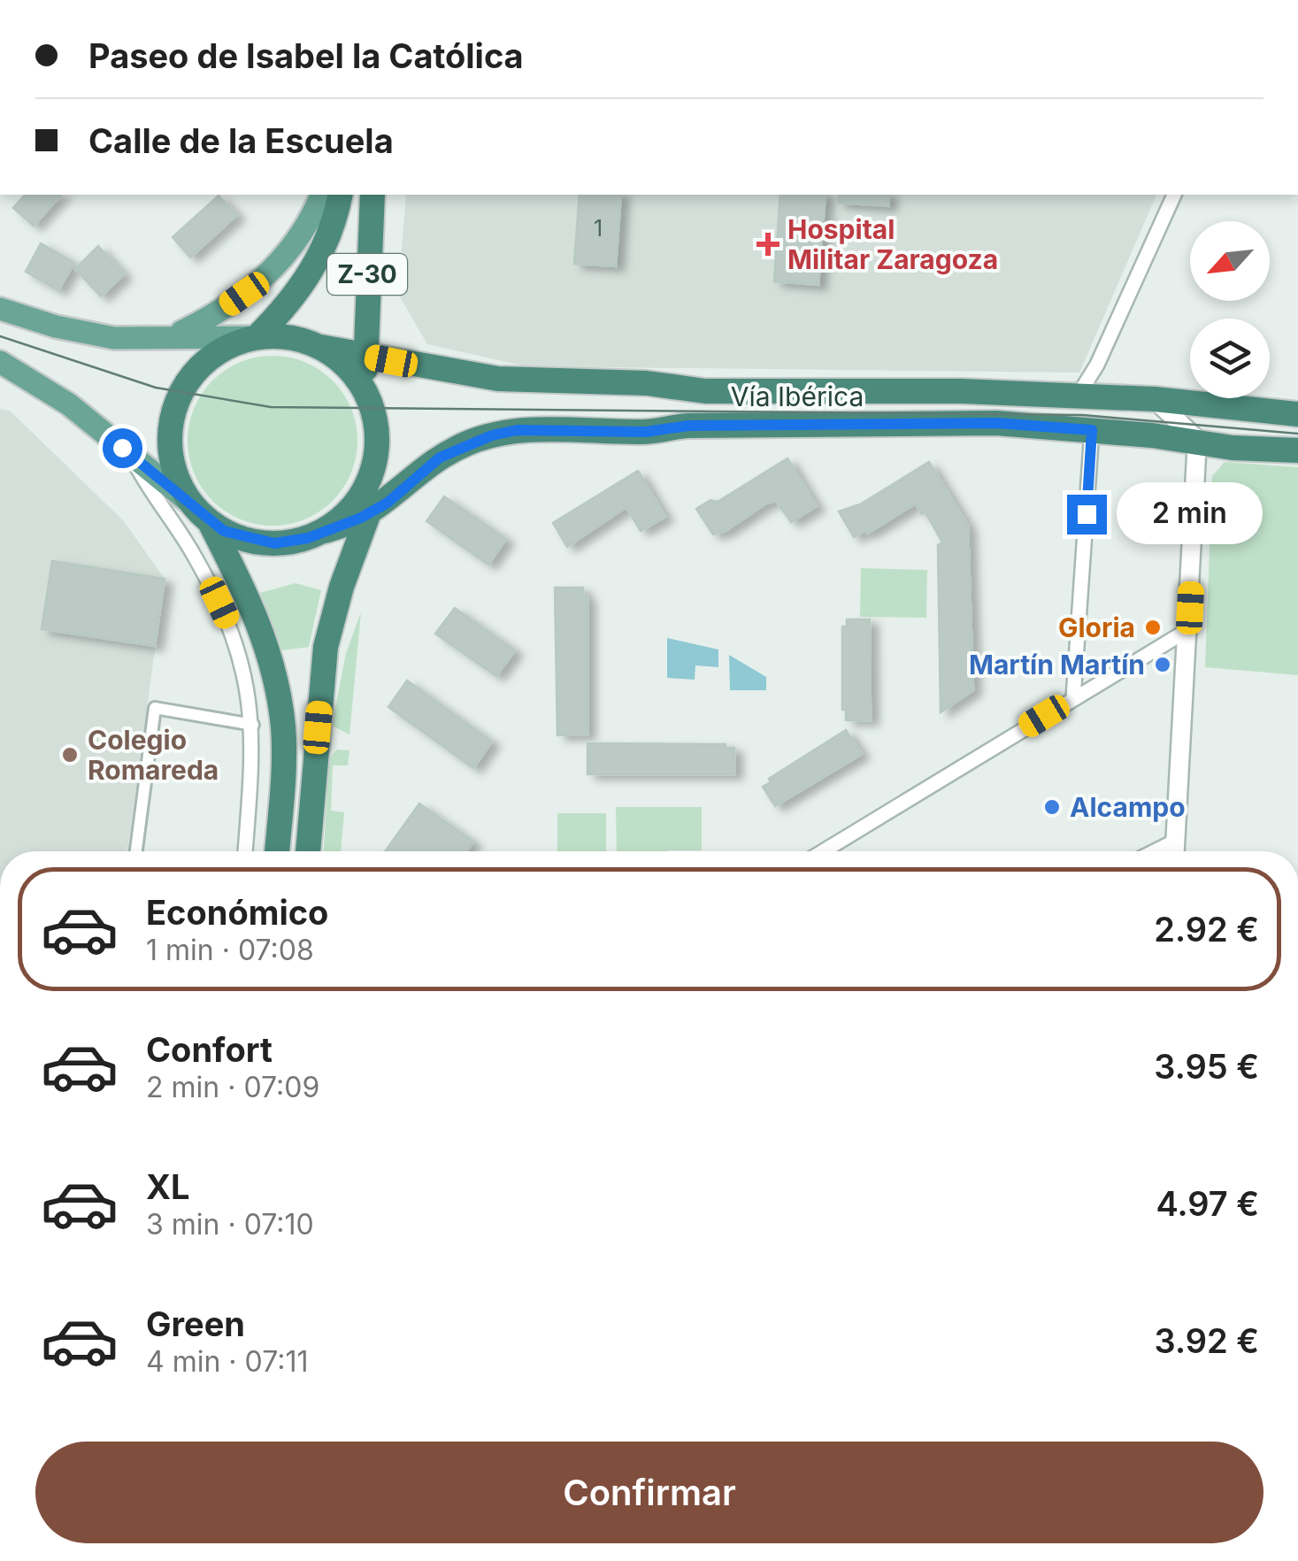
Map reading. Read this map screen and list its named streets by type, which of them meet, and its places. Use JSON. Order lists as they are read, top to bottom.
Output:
{
  "streets": {
    "highway": ["Z-30", "Vía Ibérica"]
  },
  "crossings": [
    ["Z-30", "Vía Ibérica"]
  ],
  "places": {
    "health": ["Hospital Militar Zaragoza"],
    "other": [
      "Gloria",
      "Martín Martín",
      "Colegio Romareda",
      "Alcampo"
    ]
  },
  "house_numbers": ["1"],
  "north": "bottom left",
  "page": {
    "banner": ["Paseo de Isabel la Católica", "Calle de la Escuela"],
    "bubble": "2 min",
    "list": [
      {
        "name": "Económico",
        "note": "1 min · 07:08",
        "value": "2.92 €"
      },
      {
        "name": "Confort",
        "note": "2 min · 07:09",
        "value": "3.95 €"
      },
      {
        "name": "XL",
        "note": "3 min · 07:10",
        "value": "4.97 €"
      },
      {
        "name": "Green",
        "note": "4 min · 07:11",
        "value": "3.92 €"
      }
    ],
    "buttons": "Confirmar"
  }
}
